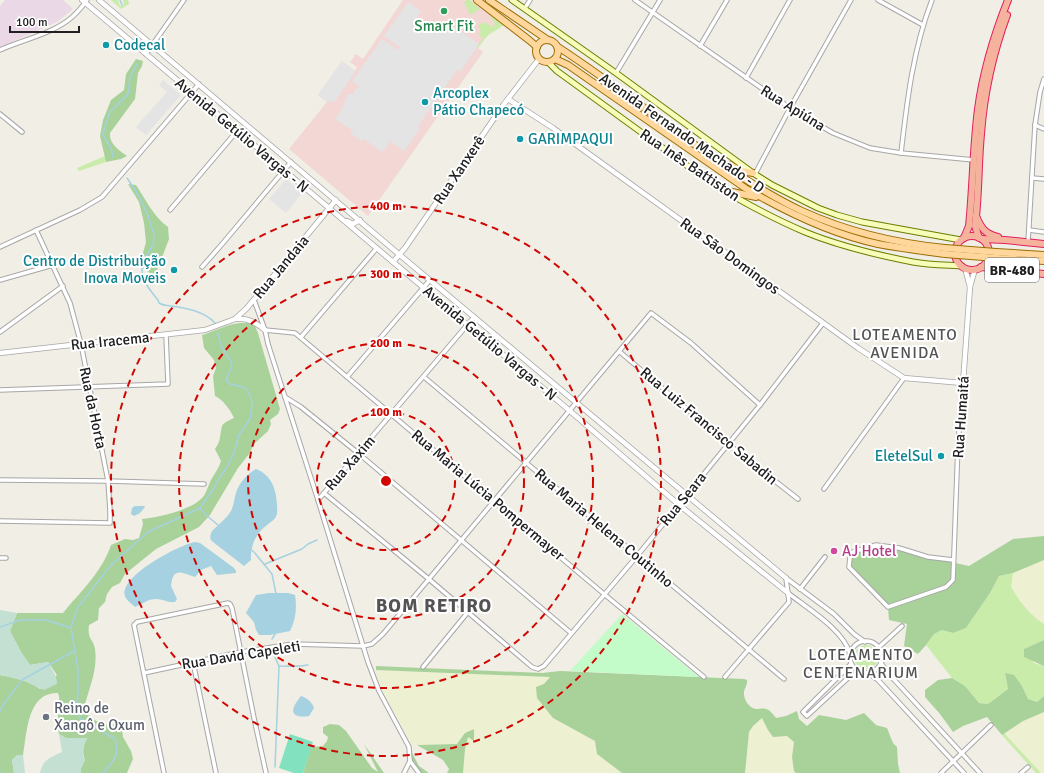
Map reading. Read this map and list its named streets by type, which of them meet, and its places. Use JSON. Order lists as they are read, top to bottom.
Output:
{
  "streets": {
    "highway": ["BR-480"],
    "main road": ["Avenida Fernando Machado - D", "Rua Inês Battiston"],
    "street": [
      "Rua Apiúna",
      "Avenida Getúlio Vargas - N",
      "Rua Xanxerê",
      "Rua São Domingos",
      "Rua Jandaia",
      "Rua Iracema",
      "Rua da Horta",
      "Rua Humaitá",
      "Rua Luiz Francisco Sabadin",
      "Rua Xaxim",
      "Rua Maria Lúcia Pompermayer",
      "Rua Seara",
      "Rua Maria Helena Coutinho",
      "Rua David Capeleti"
    ]
  },
  "crossings": [
    ["Avenida Fernando Machado - D", "Rua Inês Battiston"],
    ["Avenida Fernando Machado - D", "Rua Xanxerê"],
    ["Avenida Fernando Machado - D", "BR-480"],
    ["Avenida Getúlio Vargas - N", "Rua Xanxerê"],
    ["Avenida Getúlio Vargas - N", "Rua Jandaia"],
    ["Avenida Getúlio Vargas - N", "Rua Xaxim"],
    ["Avenida Getúlio Vargas - N", "Rua Seara"],
    ["Rua Inês Battiston", "Rua Xanxerê"],
    ["Rua Inês Battiston", "BR-480"],
    ["Rua Inês Battiston", "Rua Humaitá"],
    ["Rua Xanxerê", "Rua São Domingos"],
    ["Rua São Domingos", "Rua Humaitá"],
    ["Rua São Domingos", "Rua Seara"],
    ["Rua Jandaia", "Rua Iracema"],
    ["BR-480", "Rua Humaitá"],
    ["Rua Iracema", "Rua da Horta"],
    ["Rua Luiz Francisco Sabadin", "Rua Seara"],
    ["Rua Xaxim", "Rua Maria Lúcia Pompermayer"],
    ["Rua Xaxim", "Rua Maria Helena Coutinho"],
    ["Rua Maria Lúcia Pompermayer", "Rua Seara"],
    ["Rua Seara", "Rua Maria Helena Coutinho"]
  ],
  "districts": ["LOTEAMENTO AVENIDA", "BOM RETIRO", "LOTEAMENTO CENTENARIUM"],
  "places": [
    "Smart Fit",
    "Codecal",
    "Arcoplex Pátio Chapecó",
    "GARIMPAQUI",
    "Centro de Distribuição Inova Moveis",
    "EletelSul",
    "AJ Hotel",
    "Reino de Xangô e Oxum"
  ],
  "scale_bar": "100 m",
  "rings": [
    "400 m",
    "300 m",
    "200 m",
    "100 m"
  ]
}
